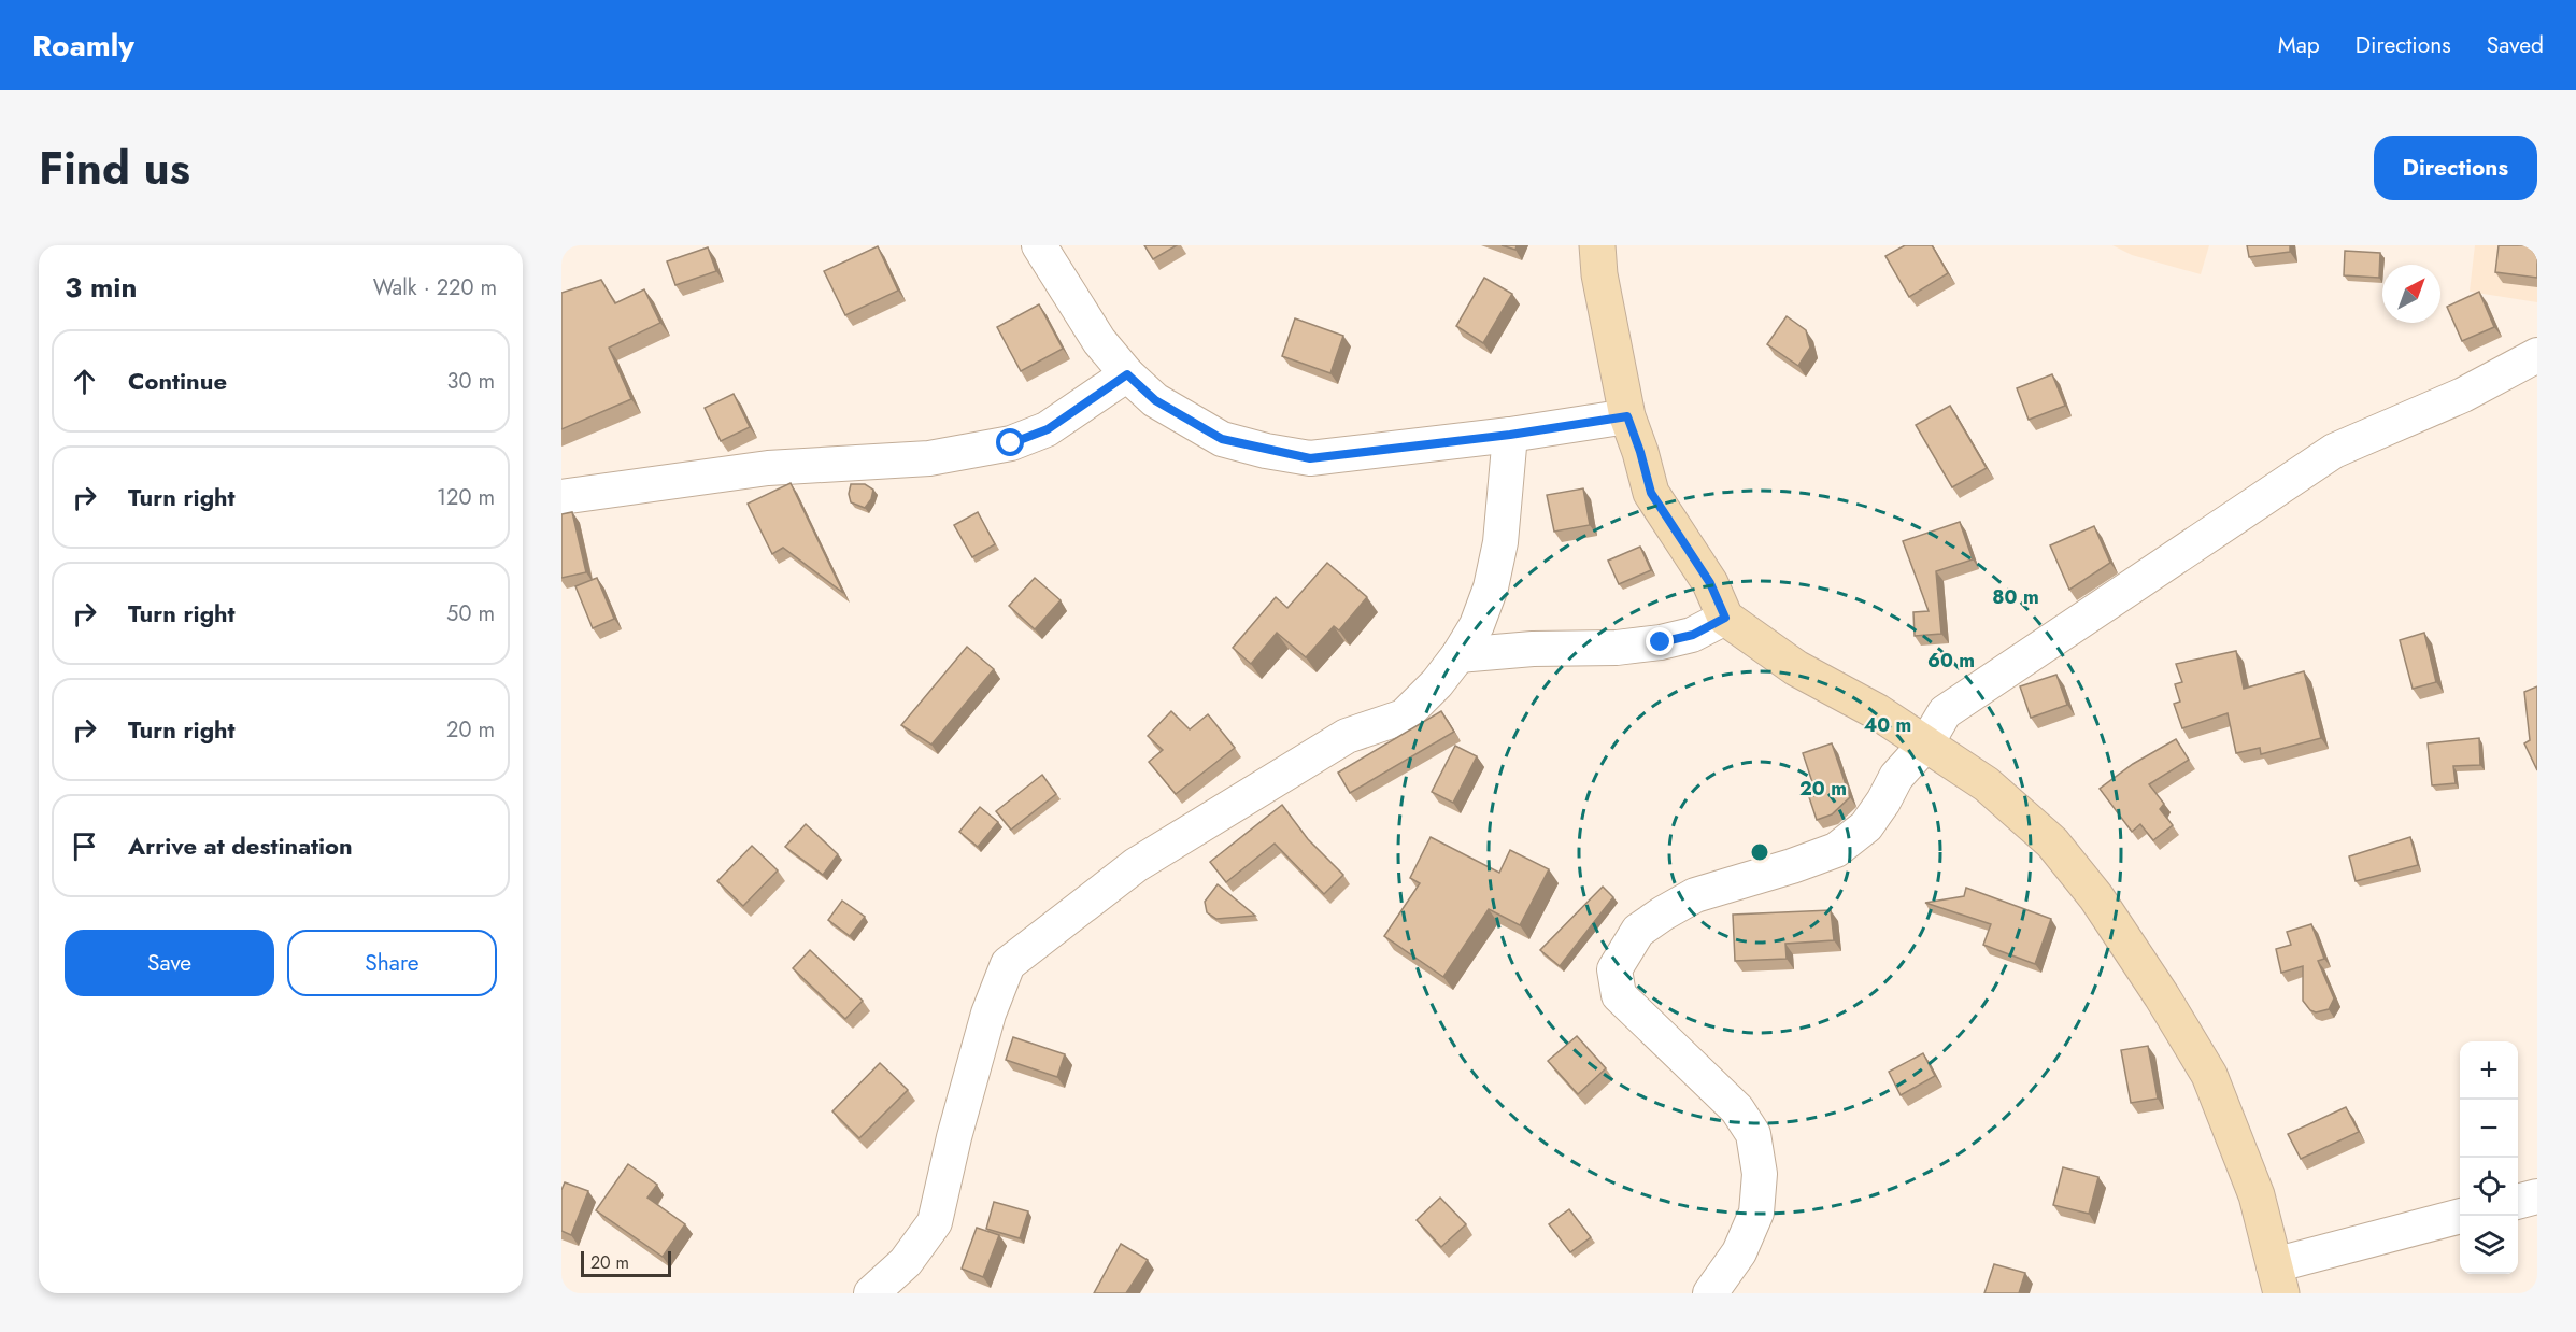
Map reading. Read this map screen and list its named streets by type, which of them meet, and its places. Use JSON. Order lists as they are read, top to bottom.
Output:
{
  "scale_bar": "20 m",
  "north": "top right",
  "page": {
    "header": "Roamly",
    "nav": ["Map", "Directions", "Saved"],
    "title": "Find us",
    "buttons": [
      "Directions",
      ["Save", "Share"]
    ],
    "heading": ["3 min", "Walk · 220 m"],
    "list": [
      ["Continue", "30 m"],
      ["Turn right", "120 m"],
      ["Turn right", "50 m"],
      ["Turn right", "20 m"],
      "Arrive at destination"
    ],
    "map_buttons": ["+", "−"],
    "scale": "20 m"
  },
  "rings": [
    "80 m",
    "60 m",
    "40 m",
    "20 m"
  ]
}
